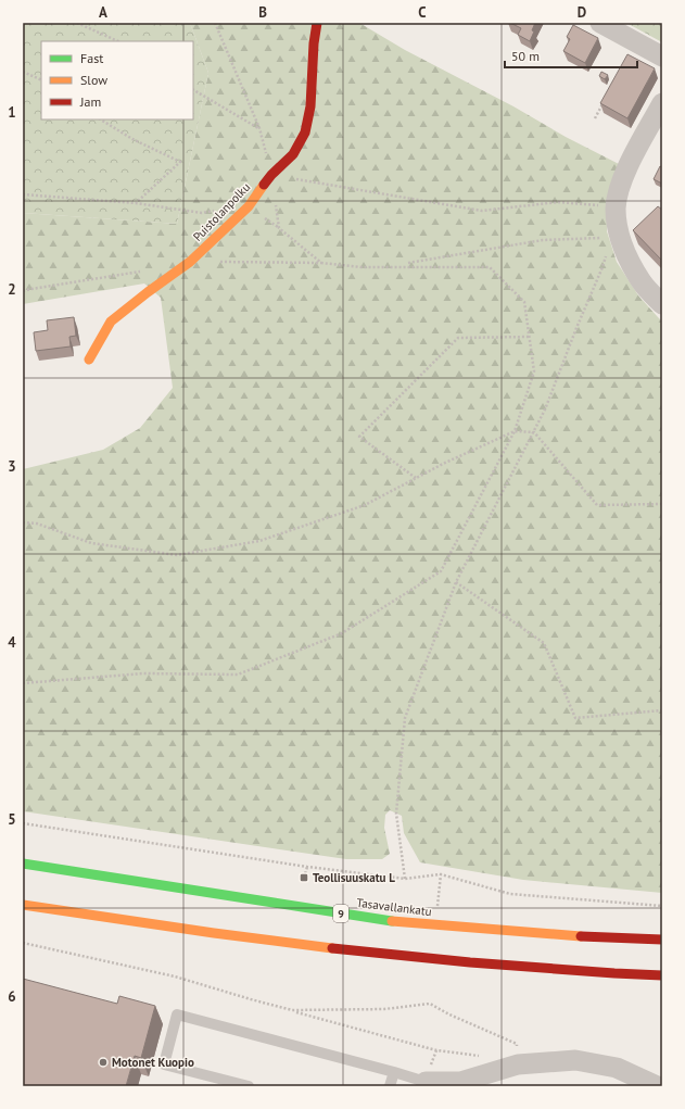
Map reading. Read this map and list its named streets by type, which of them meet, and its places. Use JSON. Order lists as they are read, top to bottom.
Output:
{
  "streets": {
    "main road": ["Puistolanpolku", "Tasavallankatu", "9"]
  },
  "places": {
    "transit": ["Teollisuuskatu L"],
    "other": ["Motonet Kuopio"]
  },
  "legend": ["Fast", "Slow", "Jam"],
  "scale_bar": "50 m",
  "grid": {
    "columns": [
      "A",
      "B",
      "C",
      "D"
    ],
    "rows": [
      "1",
      "2",
      "3",
      "4",
      "5",
      "6"
    ]
  }
}
